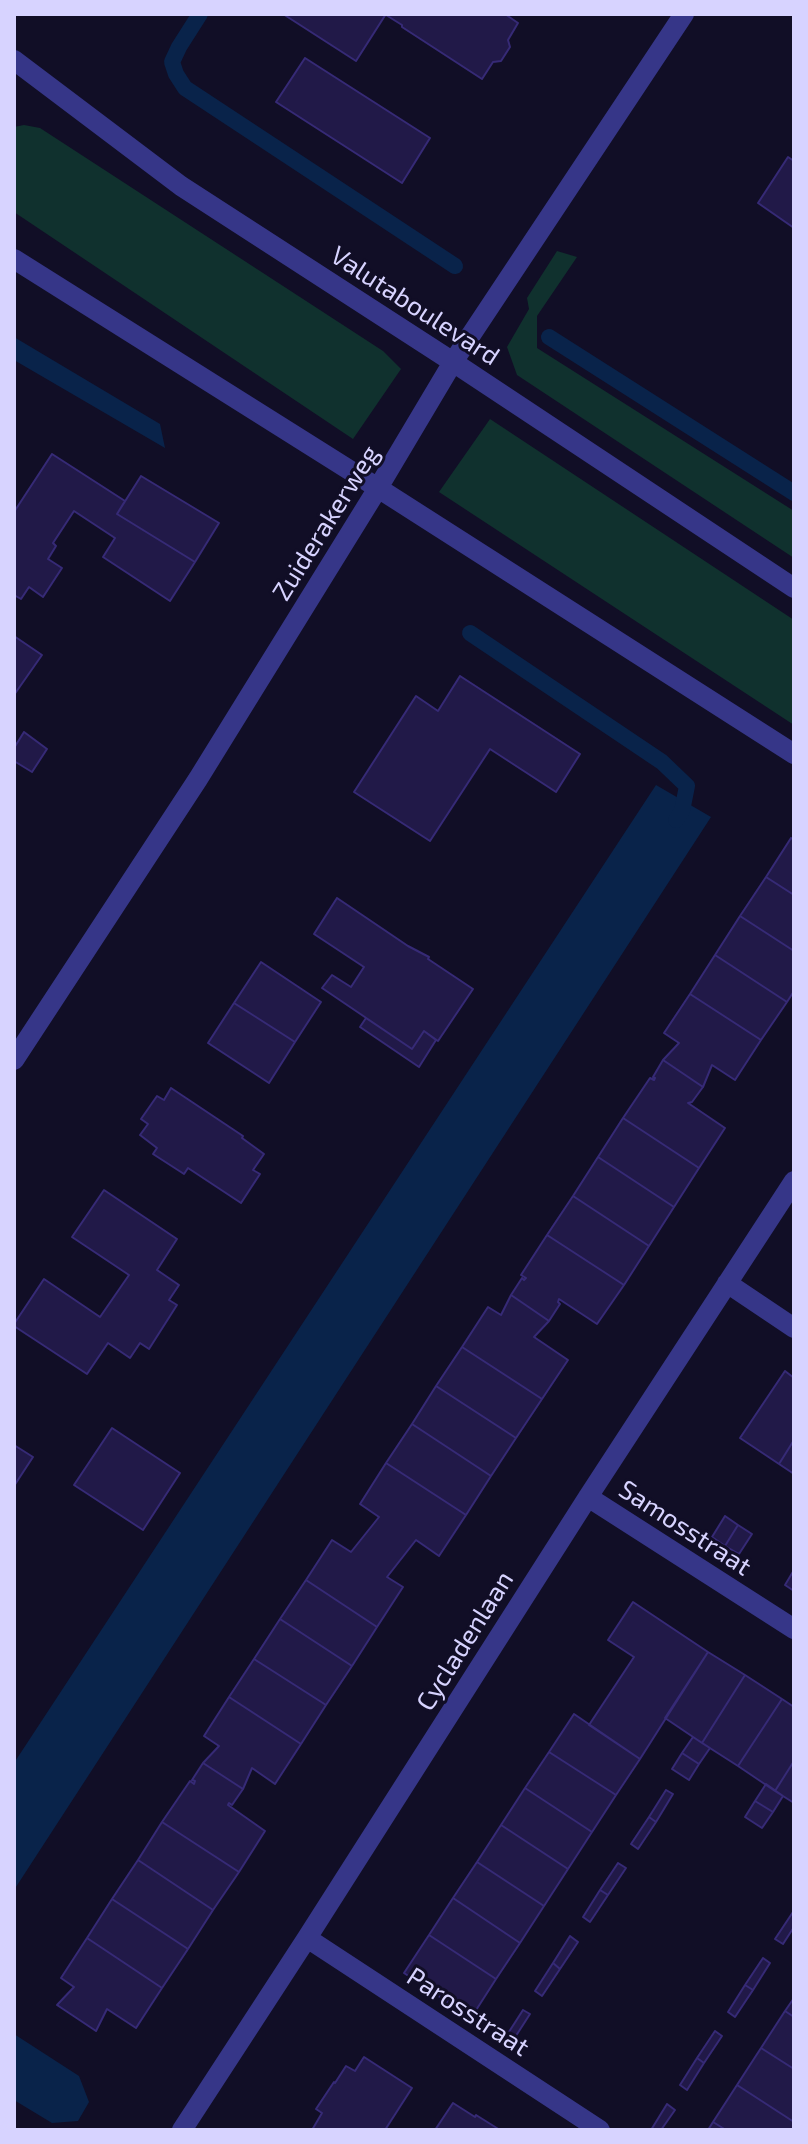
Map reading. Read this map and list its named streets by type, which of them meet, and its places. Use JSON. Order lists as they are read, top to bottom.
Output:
{
  "streets": {
    "street": [
      "Valutaboulevard",
      "Zuiderakerweg",
      "Samosstraat",
      "Cycladenlaan",
      "Parosstraat"
    ]
  },
  "crossings": [
    ["Valutaboulevard", "Zuiderakerweg"],
    ["Samosstraat", "Cycladenlaan"],
    ["Cycladenlaan", "Parosstraat"]
  ]
}
